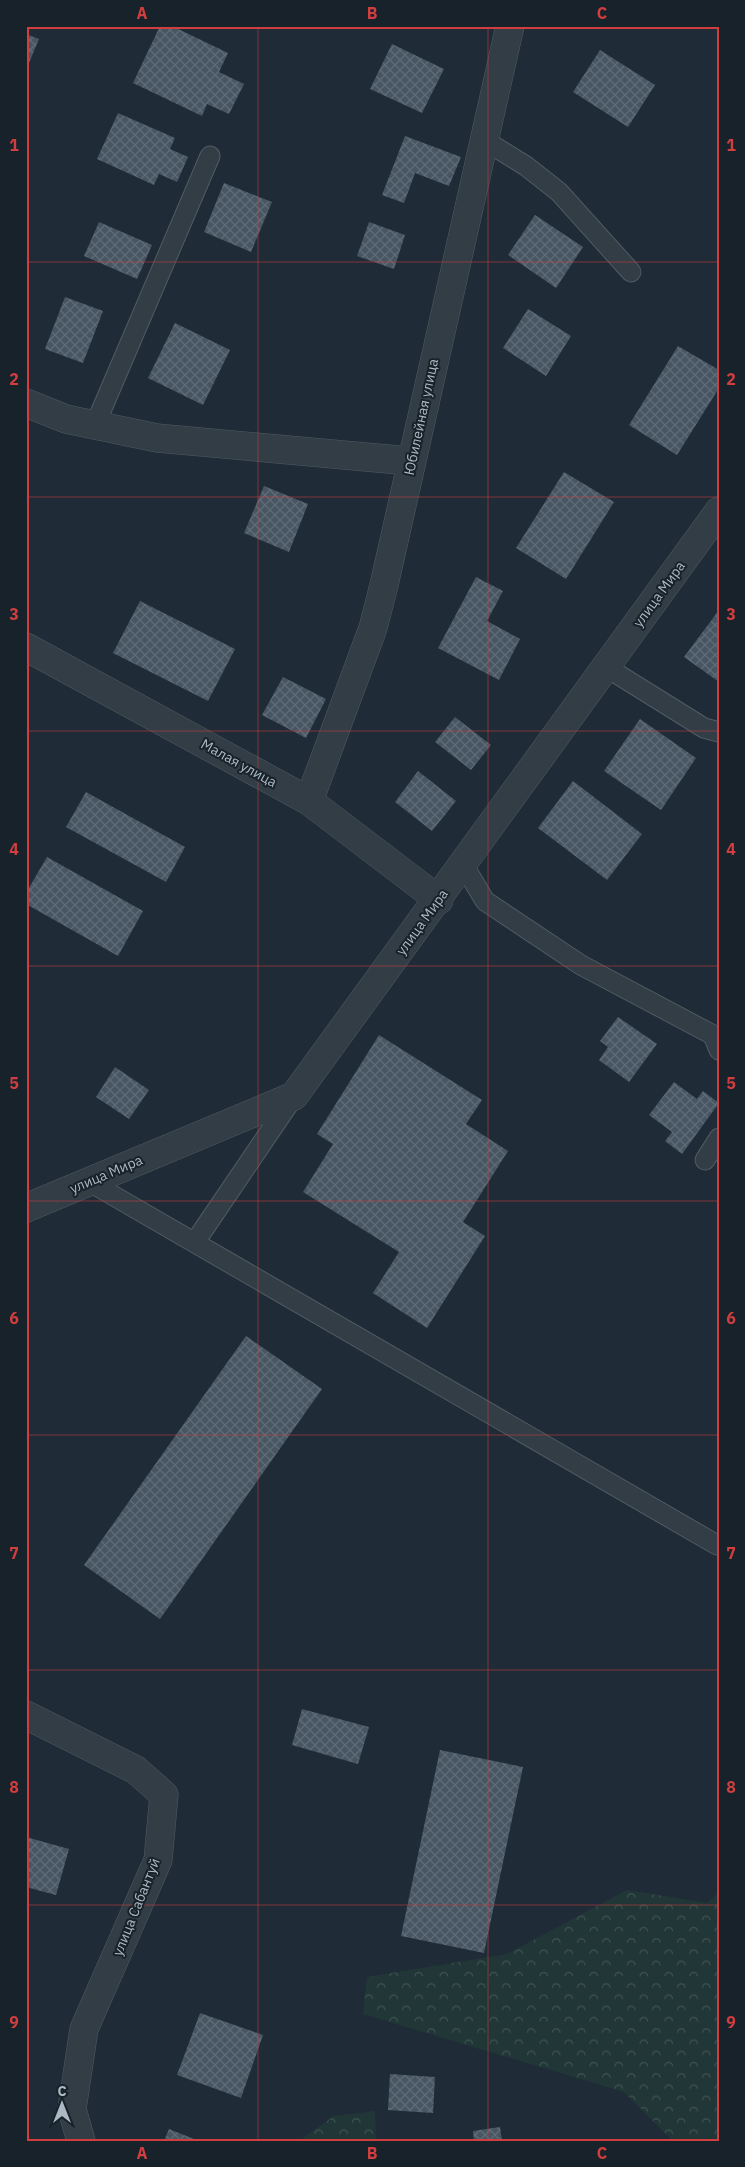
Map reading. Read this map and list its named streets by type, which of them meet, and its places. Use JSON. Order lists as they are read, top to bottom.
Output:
{
  "streets": {
    "street": [
      "Юбилейная улица",
      "улица Мира",
      "Малая улица",
      "улица Сабантуй"
    ]
  },
  "crossings": [
    ["Юбилейная улица", "Малая улица"],
    ["улица Мира", "Малая улица"]
  ],
  "north": "top",
  "grid": {
    "columns": ["A", "B", "C"],
    "rows": [
      "1",
      "2",
      "3",
      "4",
      "5",
      "6",
      "7",
      "8",
      "9"
    ]
  }
}
